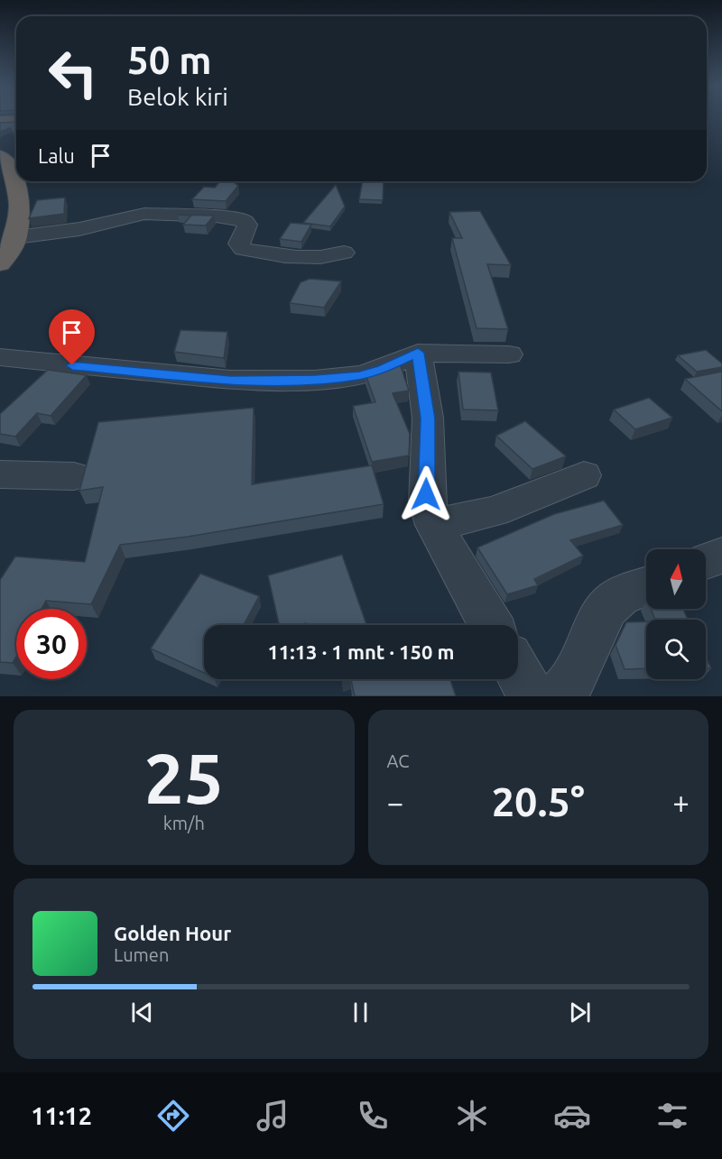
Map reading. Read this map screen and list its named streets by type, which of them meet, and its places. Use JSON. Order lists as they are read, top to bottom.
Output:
{
  "north": "top",
  "page": {
    "turn": ["50 m", "Belok kiri"],
    "then": "Lalu",
    "limit": "30",
    "trip": "11:13 · 1 mnt · 150 m",
    "tile": [
      ["25", "km/h"],
      "AC"
    ],
    "heat": ["−", "20.5°", "+"],
    "song": ["Golden Hour", "Lumen"],
    "tabs": "11:12"
  }
}
